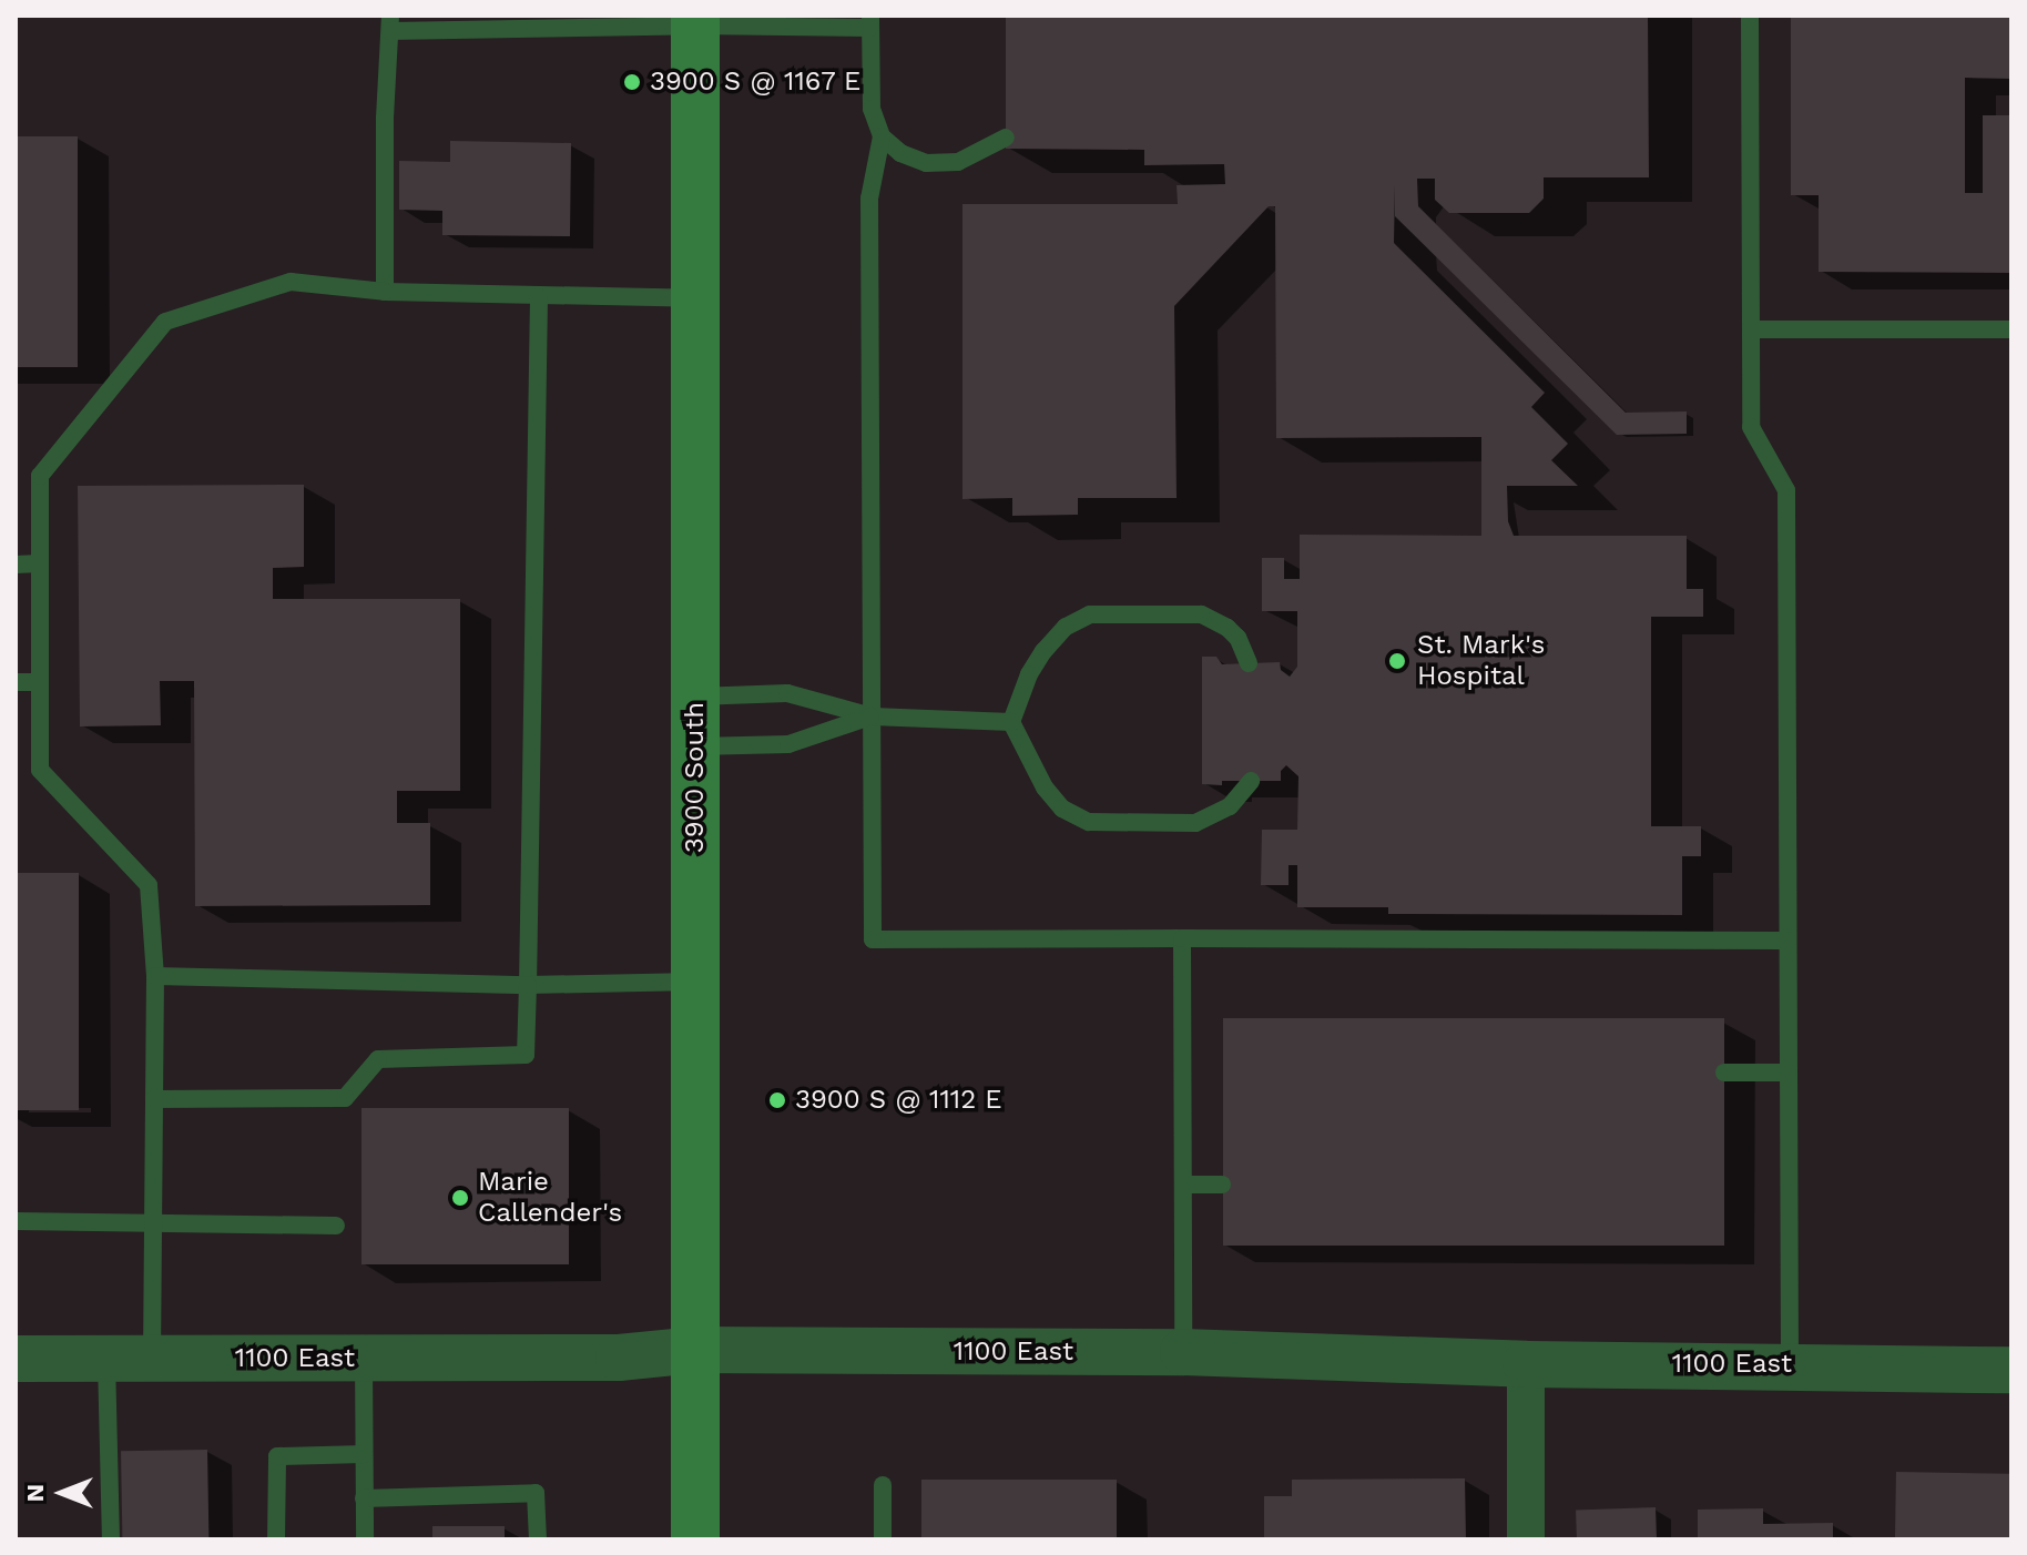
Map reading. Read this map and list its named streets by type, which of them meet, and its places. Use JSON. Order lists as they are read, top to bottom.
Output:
{
  "streets": {
    "main road": ["3900 South"],
    "street": ["1100 East"]
  },
  "crossings": [
    ["3900 South", "1100 East"]
  ],
  "places": [
    "3900 S @ 1167 E",
    "St. Mark's Hospital",
    "3900 S @ 1112 E",
    "Marie Callender's"
  ],
  "north": "left"
}
